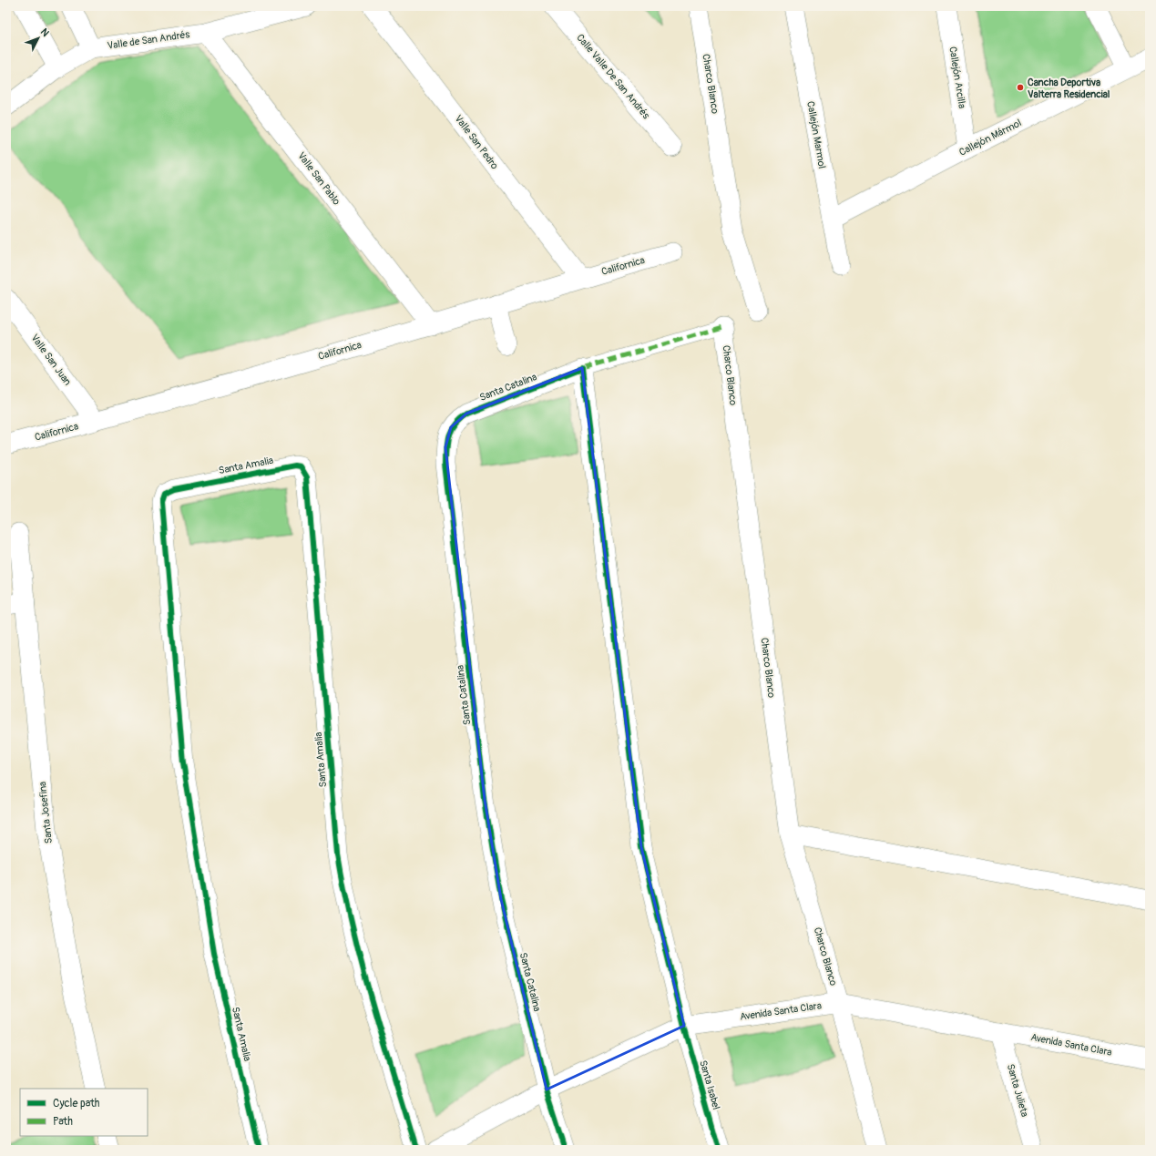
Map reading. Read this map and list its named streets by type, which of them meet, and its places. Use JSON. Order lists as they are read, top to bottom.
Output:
{
  "streets": {
    "street": [
      "Valle de San Andrés",
      "Calle Valle De San Andrés",
      "Callejón Arcilla",
      "Charco Blanco",
      "Callejón Marmol",
      "Callejón Mármol",
      "Valle San Pedro",
      "Valle San Pablo",
      "Californica",
      "Valle San Juan",
      "Santa Catalina",
      "Santa Amalia",
      "Santa Josefina",
      "Avenida Santa Clara",
      "Santa Isabel",
      "Santa Julieta"
    ]
  },
  "crossings": [
    ["Valle de San Andrés", "Valle San Pablo"],
    ["Callejón Arcilla", "Callejón Mármol"],
    ["Charco Blanco", "Avenida Santa Clara"],
    ["Callejón Marmol", "Callejón Mármol"],
    ["Valle San Pedro", "Californica"],
    ["Valle San Pablo", "Californica"],
    ["Californica", "Valle San Juan"],
    ["Santa Catalina", "Avenida Santa Clara"],
    ["Avenida Santa Clara", "Santa Isabel"],
    ["Avenida Santa Clara", "Santa Julieta"]
  ],
  "places": ["Cancha Deportiva Valterra Residencial"],
  "legend": ["Cycle path", "Path"],
  "north": "top right"
}
